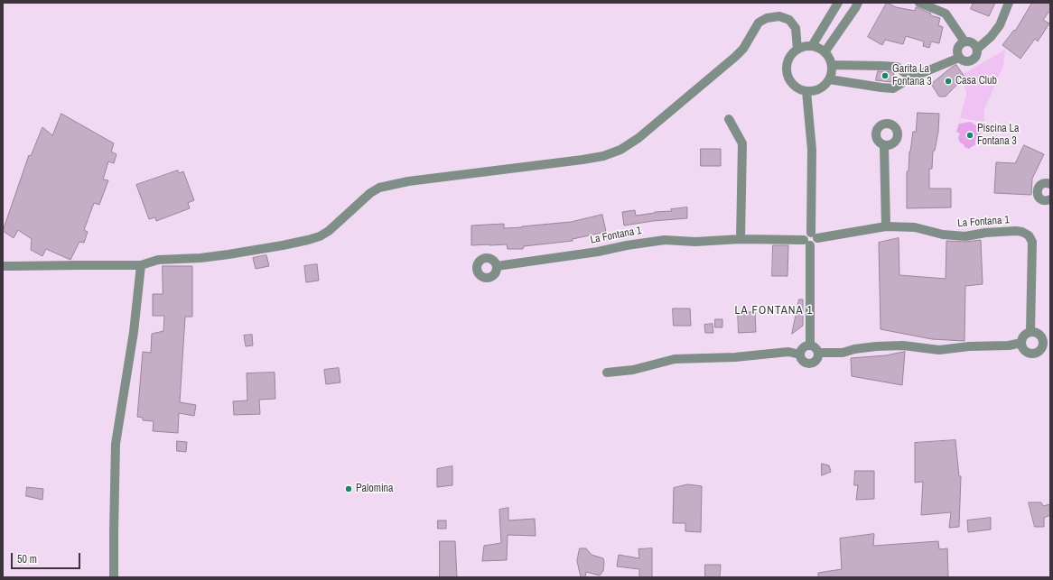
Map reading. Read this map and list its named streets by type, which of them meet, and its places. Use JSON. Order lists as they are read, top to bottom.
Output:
{
  "streets": {
    "street": ["La Fontana 1"]
  },
  "districts": ["LA FONTANA 1"],
  "places": [
    "Garita La Fontana 3",
    "Casa Club",
    "Piscina La Fontana 3",
    "Palomina"
  ],
  "scale_bar": "50 m"
}
